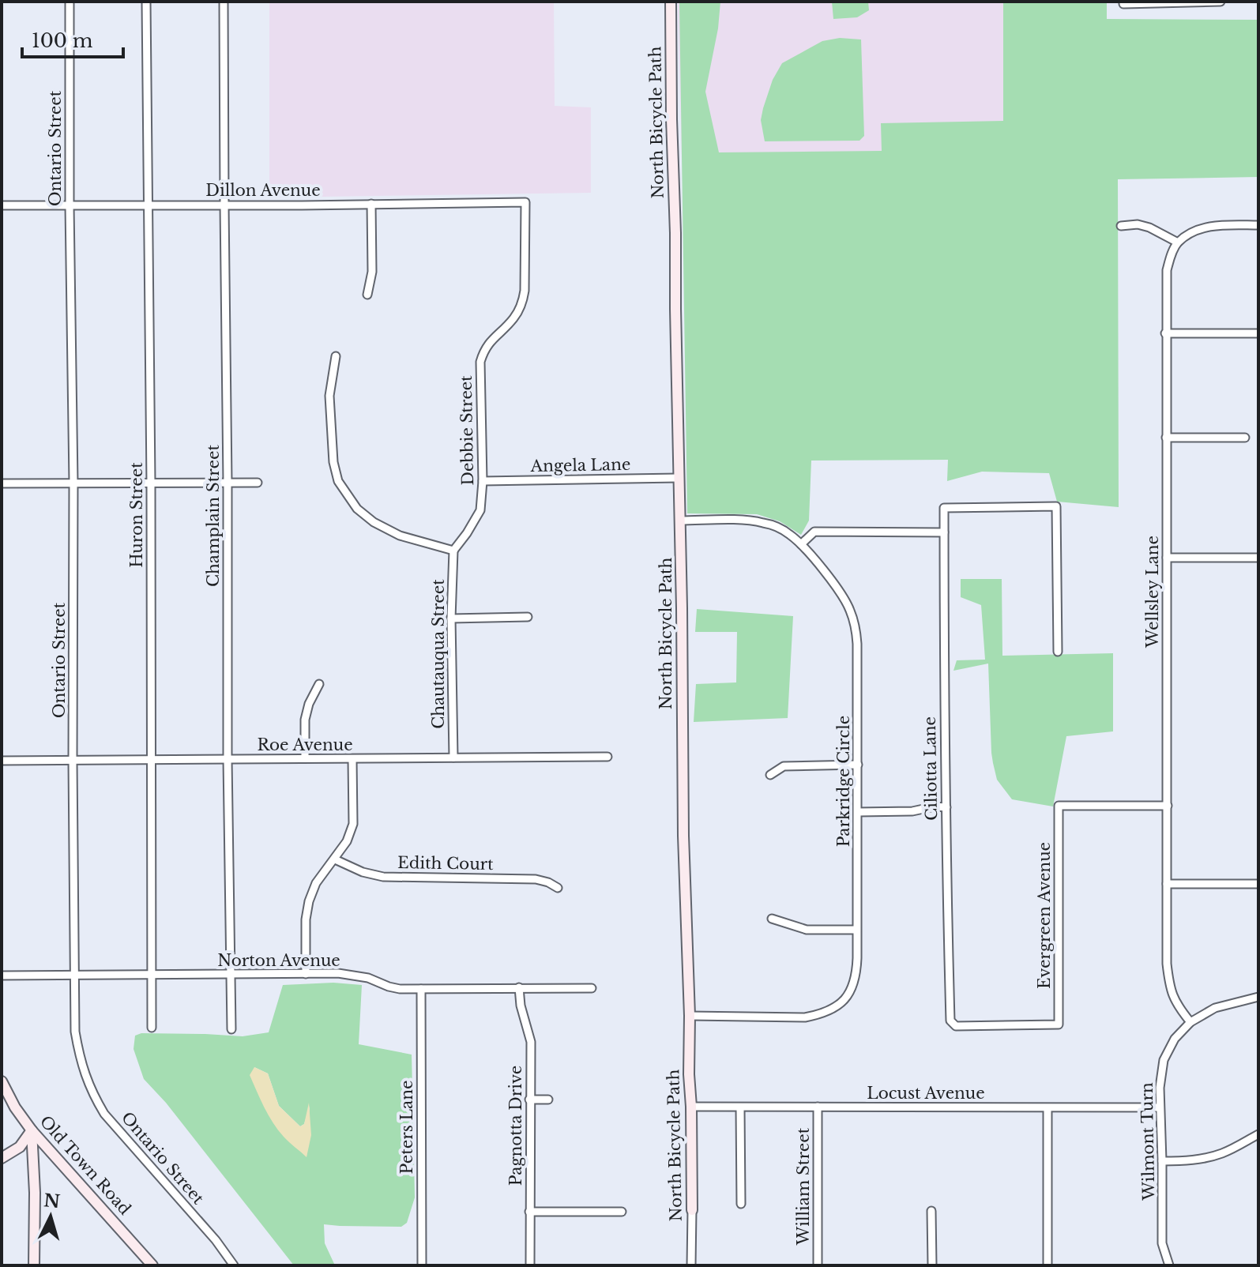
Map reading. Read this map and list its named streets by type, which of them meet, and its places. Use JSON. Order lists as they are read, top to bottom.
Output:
{
  "streets": {
    "street": [
      "North Bicycle Path",
      "Ontario Street",
      "Dillon Avenue",
      "Debbie Street",
      "Angela Lane",
      "Huron Street",
      "Champlain Street",
      "Wellsley Lane",
      "Chautauqua Street",
      "Roe Avenue",
      "Ciliotta Lane",
      "Parkridge Circle",
      "Edith Court",
      "Evergreen Avenue",
      "Norton Avenue",
      "Locust Avenue",
      "Pagnotta Drive",
      "Peters Lane",
      "Wilmont Turn",
      "Old Town Road",
      "William Street"
    ]
  },
  "crossings": [
    ["North Bicycle Path", "Angela Lane"],
    ["North Bicycle Path", "Parkridge Circle"],
    ["North Bicycle Path", "Locust Avenue"],
    ["Ontario Street", "Dillon Avenue"],
    ["Ontario Street", "Roe Avenue"],
    ["Ontario Street", "Norton Avenue"],
    ["Dillon Avenue", "Debbie Street"],
    ["Dillon Avenue", "Huron Street"],
    ["Dillon Avenue", "Champlain Street"],
    ["Debbie Street", "Angela Lane"],
    ["Debbie Street", "Chautauqua Street"],
    ["Huron Street", "Roe Avenue"],
    ["Huron Street", "Norton Avenue"],
    ["Champlain Street", "Roe Avenue"],
    ["Champlain Street", "Norton Avenue"],
    ["Wellsley Lane", "Evergreen Avenue"],
    ["Wellsley Lane", "Wilmont Turn"],
    ["Chautauqua Street", "Roe Avenue"],
    ["Ciliotta Lane", "Evergreen Avenue"],
    ["Norton Avenue", "Pagnotta Drive"],
    ["Norton Avenue", "Peters Lane"],
    ["Locust Avenue", "Wilmont Turn"],
    ["Locust Avenue", "William Street"]
  ],
  "scale_bar": "100 m",
  "north": "top"
}
